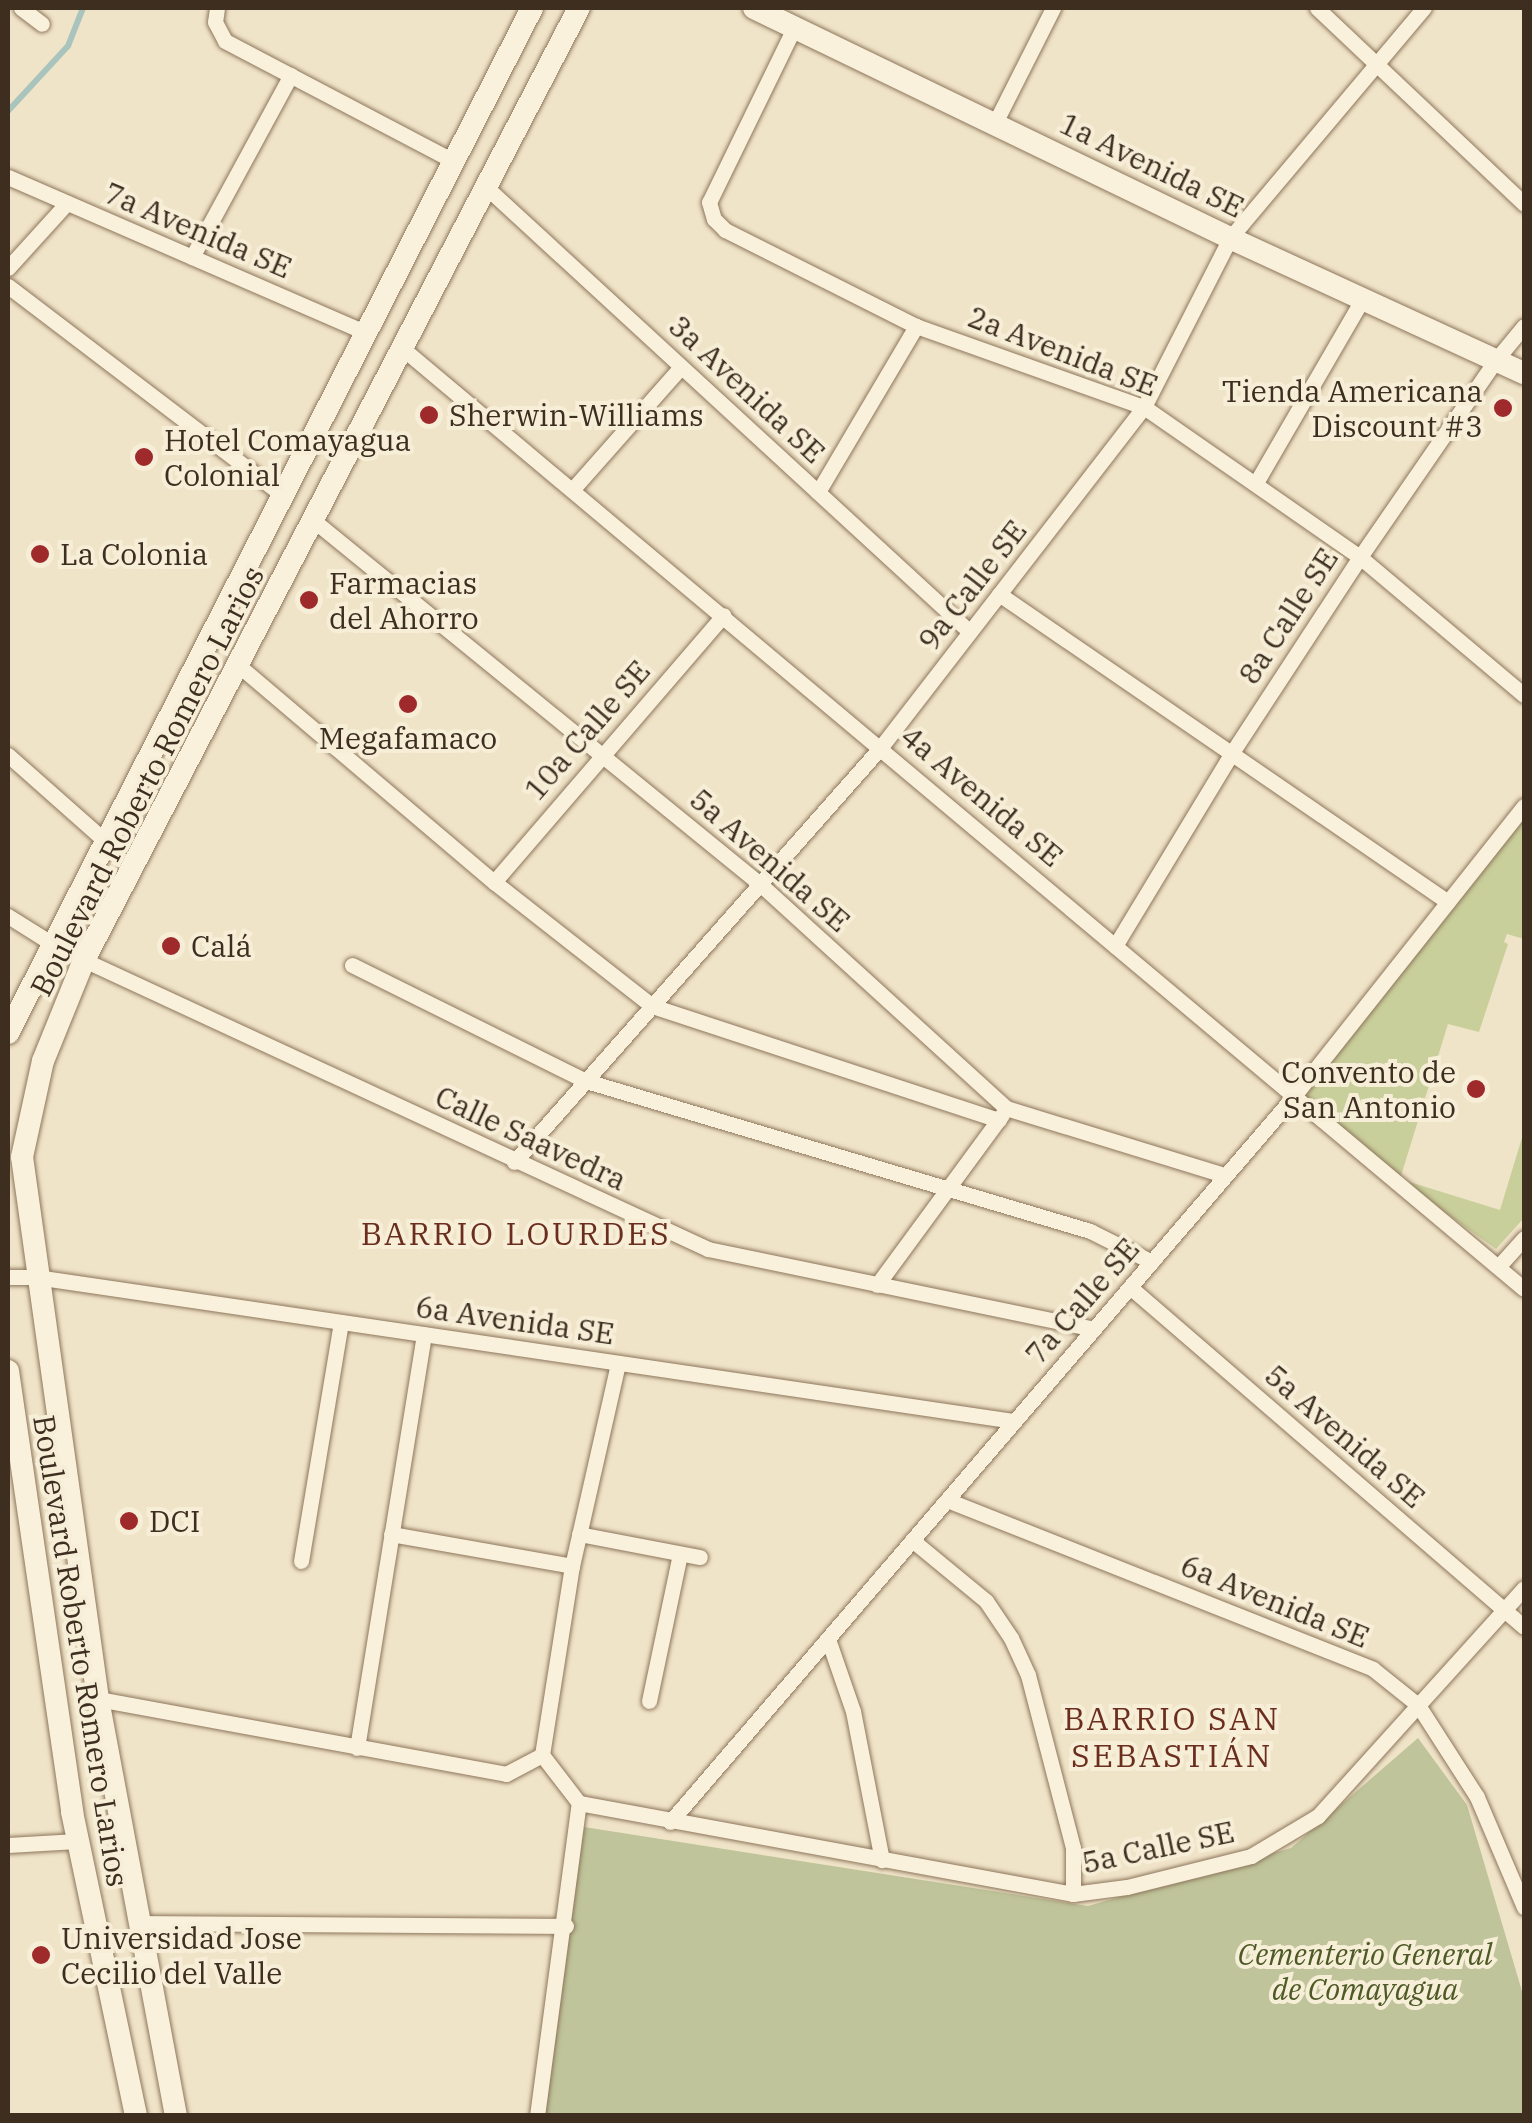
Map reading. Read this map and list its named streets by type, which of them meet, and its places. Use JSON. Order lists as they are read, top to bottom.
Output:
{
  "streets": {
    "main road": ["1a Avenida SE", "Boulevard Roberto Romero Larios"],
    "street": [
      "7a Avenida SE",
      "2a Avenida SE",
      "3a Avenida SE",
      "9a Calle SE",
      "8a Calle SE",
      "10a Calle SE",
      "4a Avenida SE",
      "5a Avenida SE",
      "Calle Saavedra",
      "7a Calle SE",
      "6a Avenida SE",
      "5a Calle SE"
    ]
  },
  "crossings": [
    ["1a Avenida SE", "2a Avenida SE"],
    ["1a Avenida SE", "9a Calle SE"],
    ["1a Avenida SE", "8a Calle SE"],
    ["7a Avenida SE", "Boulevard Roberto Romero Larios"],
    ["2a Avenida SE", "9a Calle SE"],
    ["2a Avenida SE", "8a Calle SE"],
    ["3a Avenida SE", "9a Calle SE"],
    ["3a Avenida SE", "Boulevard Roberto Romero Larios"],
    ["9a Calle SE", "4a Avenida SE"],
    ["9a Calle SE", "5a Avenida SE"],
    ["9a Calle SE", "Calle Saavedra"],
    ["8a Calle SE", "4a Avenida SE"],
    ["10a Calle SE", "4a Avenida SE"],
    ["10a Calle SE", "5a Avenida SE"],
    ["Boulevard Roberto Romero Larios", "4a Avenida SE"],
    ["Boulevard Roberto Romero Larios", "5a Avenida SE"],
    ["Boulevard Roberto Romero Larios", "Calle Saavedra"],
    ["Boulevard Roberto Romero Larios", "6a Avenida SE"],
    ["4a Avenida SE", "7a Calle SE"],
    ["5a Avenida SE", "7a Calle SE"],
    ["5a Avenida SE", "5a Calle SE"],
    ["Calle Saavedra", "7a Calle SE"],
    ["7a Calle SE", "6a Avenida SE"],
    ["7a Calle SE", "5a Calle SE"],
    ["6a Avenida SE", "5a Calle SE"]
  ],
  "districts": ["BARRIO LOURDES", "BARRIO SAN SEBASTIÁN"],
  "parks": ["Cementerio General de Comayagua"],
  "places": [
    "Tienda Americana Discount #3",
    "Sherwin-Williams",
    "Hotel Comayagua Colonial",
    "La Colonia",
    "Farmacias del Ahorro",
    "Megafamaco",
    "Calá",
    "Convento de San Antonio",
    "DCI",
    "Universidad Jose Cecilio del Valle"
  ]
}
